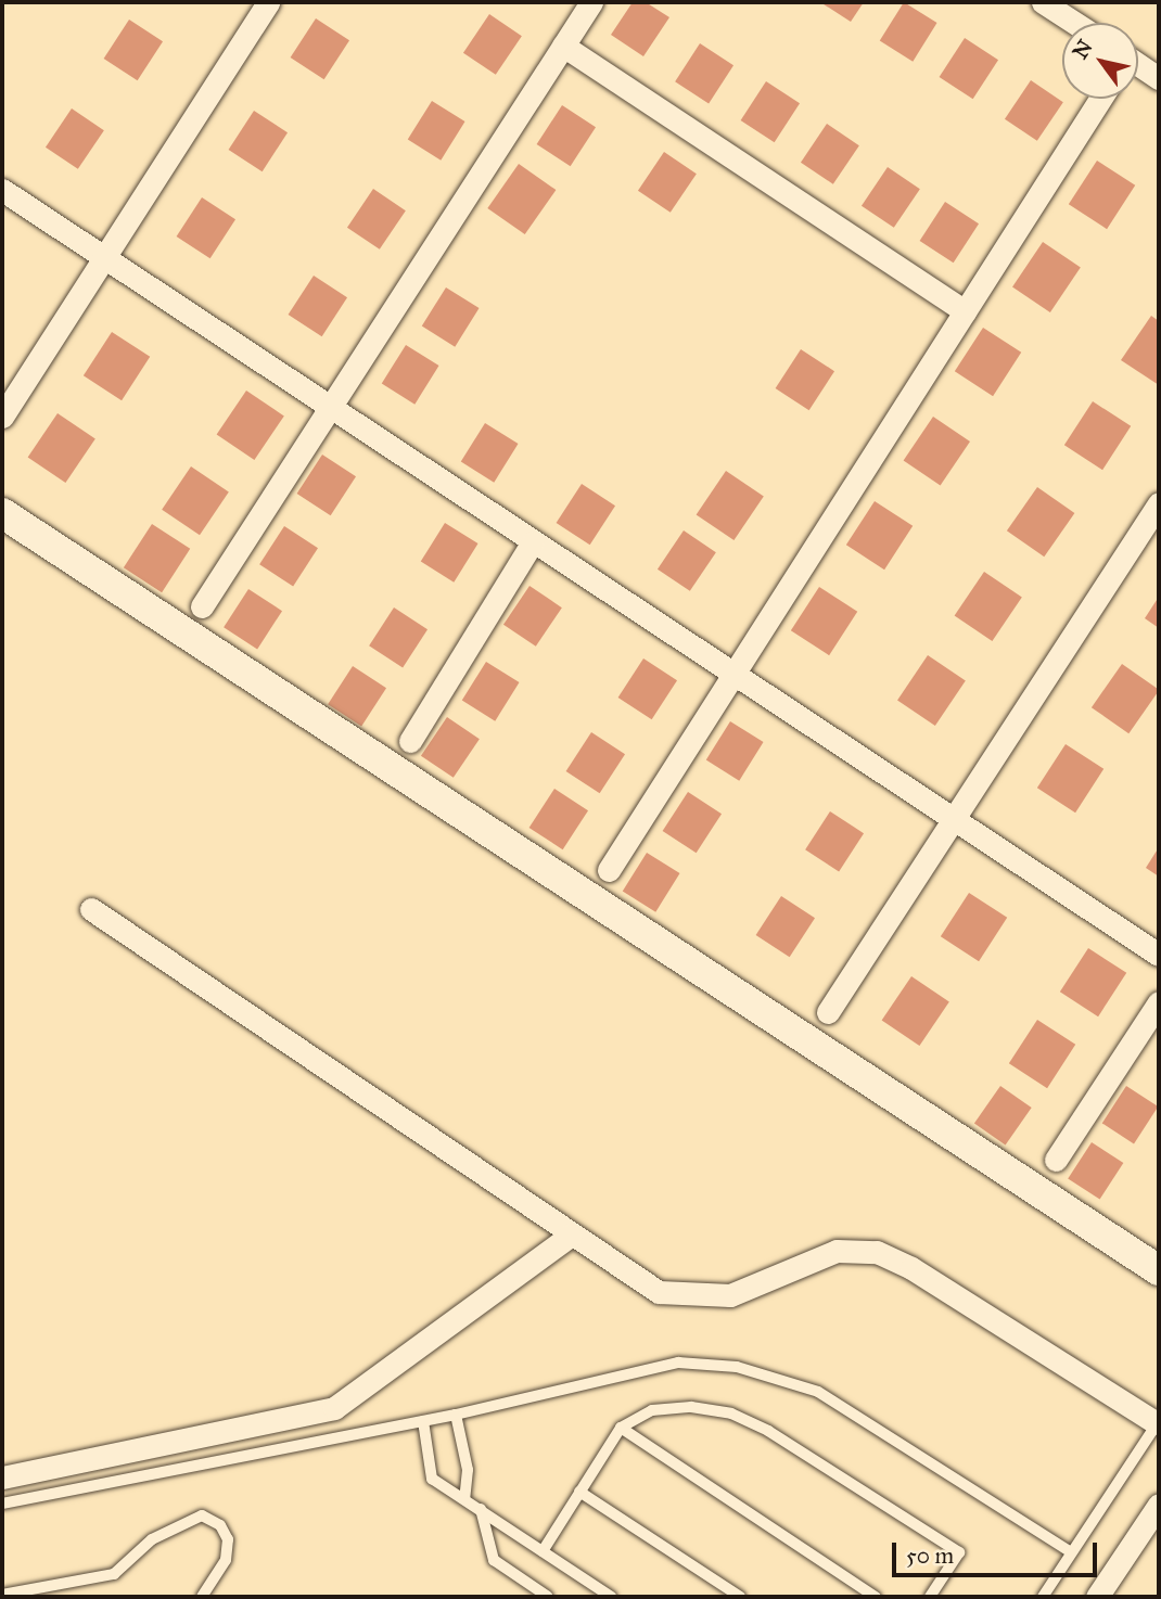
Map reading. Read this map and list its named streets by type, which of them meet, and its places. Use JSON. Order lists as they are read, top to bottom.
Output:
{
  "scale_bar": "50 m",
  "north": "top left"
}
